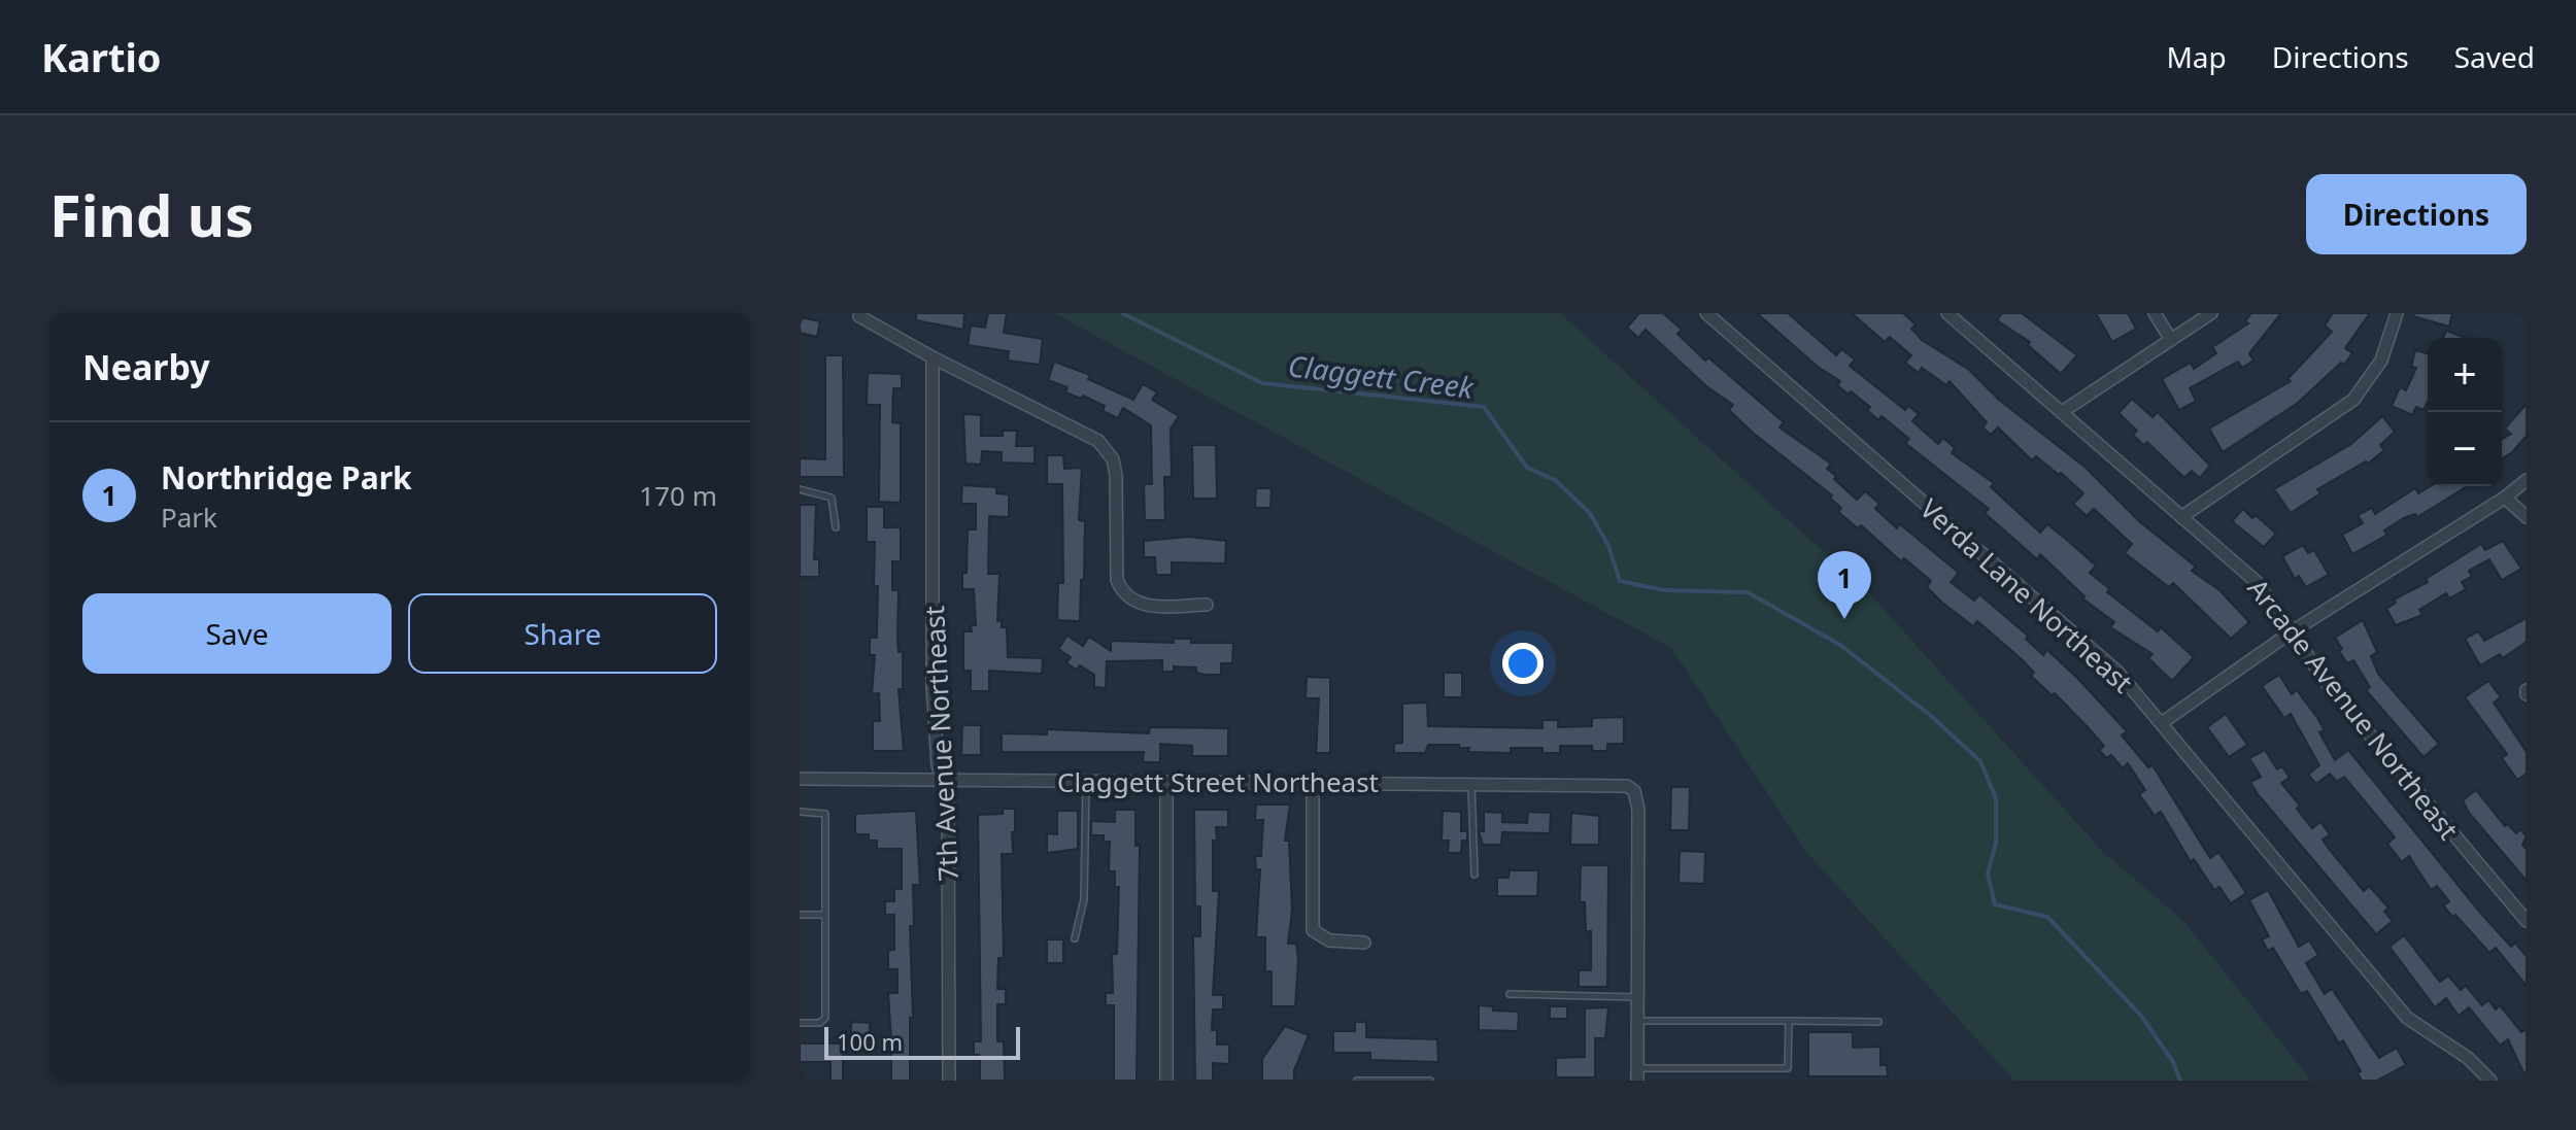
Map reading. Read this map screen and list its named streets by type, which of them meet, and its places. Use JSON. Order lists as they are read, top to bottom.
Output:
{
  "streets": {
    "street": [
      "Verda Lane Northeast",
      "Arcade Avenue Northeast",
      "7th Avenue Northeast",
      "Claggett Street Northeast"
    ]
  },
  "crossings": [
    ["7th Avenue Northeast", "Claggett Street Northeast"]
  ],
  "water": ["Claggett Creek"],
  "scale_bar": "100 m",
  "page": {
    "header": "Kartio",
    "nav": ["Map", "Directions", "Saved"],
    "buttons": [
      "Directions",
      ["Save", "Share"]
    ],
    "title": "Find us",
    "heading": "Nearby",
    "map_buttons": ["+", "−"],
    "list": [
      {
        "mark": "1",
        "name": "Northridge Park",
        "note": "Park",
        "value": "170 m"
      }
    ],
    "pins": "1",
    "scale": "100 m"
  }
}
